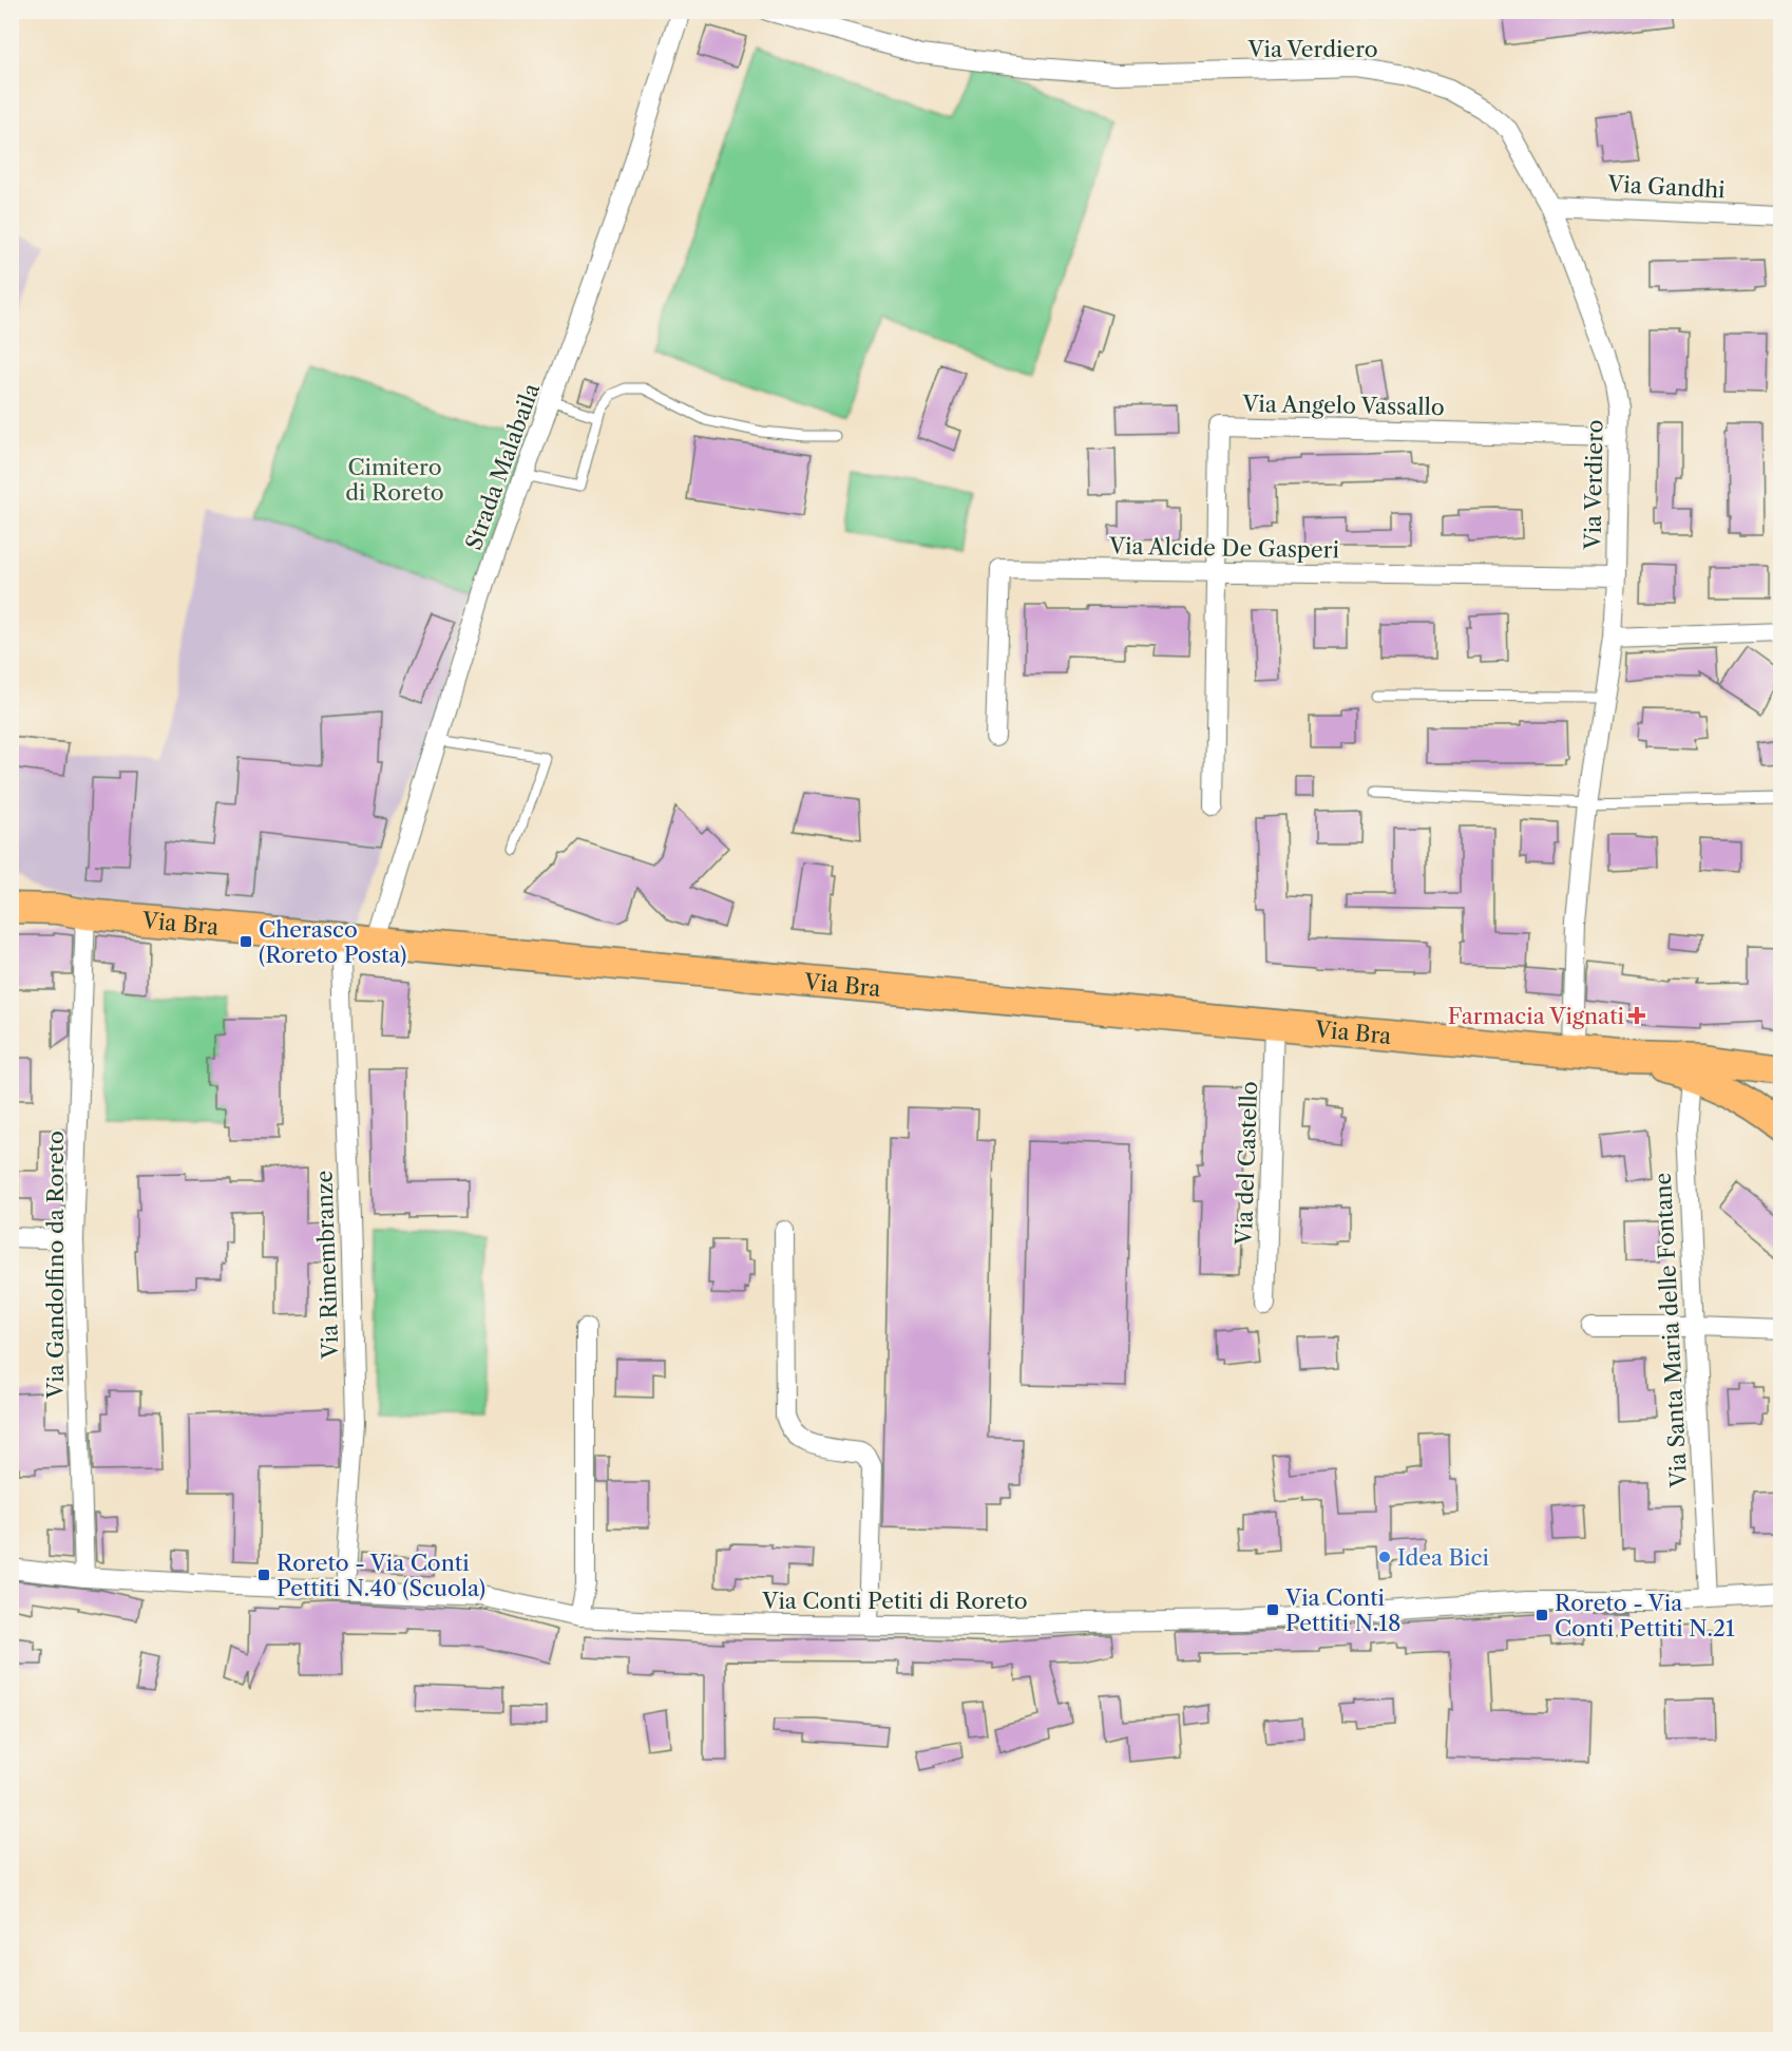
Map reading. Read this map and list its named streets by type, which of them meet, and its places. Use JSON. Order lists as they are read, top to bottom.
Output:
{
  "streets": {
    "main road": ["Via Bra"],
    "street": [
      "Via Verdiero",
      "Via Gandhi",
      "Via Angelo Vassallo",
      "Strada Malabaila",
      "Via Alcide De Gasperi",
      "Via del Castello",
      "Via Gandolfino da Roreto",
      "Via Rimembranze",
      "Via Santa Maria delle Fontane",
      "Via Conti Petiti di Roreto"
    ]
  },
  "crossings": [
    ["Via Verdiero", "Via Gandhi"],
    ["Via Verdiero", "Via Angelo Vassallo"],
    ["Via Verdiero", "Via Alcide De Gasperi"],
    ["Via Verdiero", "Via Bra"],
    ["Via Angelo Vassallo", "Via Alcide De Gasperi"],
    ["Strada Malabaila", "Via Bra"],
    ["Via Bra", "Via del Castello"],
    ["Via Bra", "Via Gandolfino da Roreto"],
    ["Via Bra", "Via Rimembranze"],
    ["Via Bra", "Via Santa Maria delle Fontane"],
    ["Via Gandolfino da Roreto", "Via Conti Petiti di Roreto"],
    ["Via Rimembranze", "Via Conti Petiti di Roreto"],
    ["Via Santa Maria delle Fontane", "Via Conti Petiti di Roreto"]
  ],
  "parks": ["Cimitero di Roreto"],
  "places": {
    "transit": [
      "Cherasco (Roreto Posta)",
      "Roreto - Via Conti Pettiti N.40 (Scuola)",
      "Via Conti Pettiti N.18",
      "Roreto - Via Conti Pettiti N.21"
    ],
    "health": ["Farmacia Vignati"],
    "other": ["Idea Bici"]
  }
}
